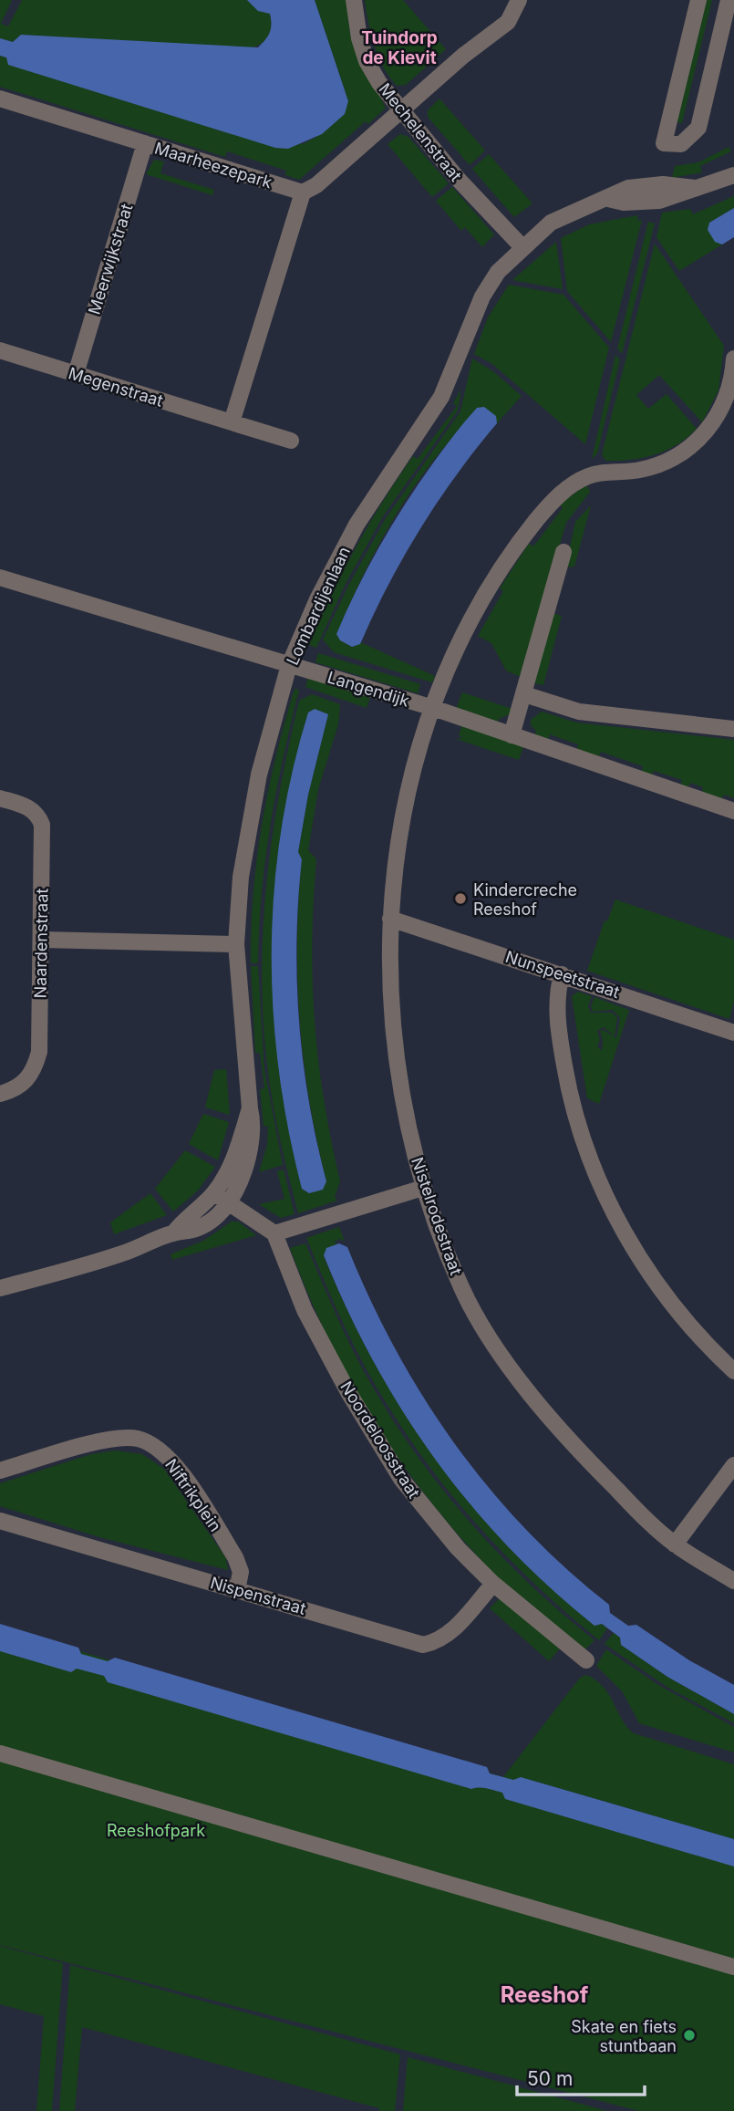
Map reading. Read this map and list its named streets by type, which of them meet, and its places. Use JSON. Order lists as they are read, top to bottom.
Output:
{
  "streets": {
    "street": [
      "Mechelenstraat",
      "Maarheezepark",
      "Meerwijkstraat",
      "Megenstraat",
      "Lombardijenlaan",
      "Langendijk",
      "Naardenstraat",
      "Nunspeetstraat",
      "Nistelrodestraat",
      "Noordeloosstraat",
      "Niftrikplein",
      "Nispenstraat"
    ]
  },
  "crossings": [
    ["Mechelenstraat", "Lombardijenlaan"],
    ["Maarheezepark", "Meerwijkstraat"],
    ["Meerwijkstraat", "Megenstraat"],
    ["Lombardijenlaan", "Langendijk"],
    ["Langendijk", "Nistelrodestraat"],
    ["Nunspeetstraat", "Nistelrodestraat"],
    ["Noordeloosstraat", "Nispenstraat"],
    ["Niftrikplein", "Nispenstraat"]
  ],
  "districts": ["Tuindorp de Kievit", "Reeshof"],
  "parks": ["Reeshofpark"],
  "places": ["Kindercreche Reeshof", "Skate en fiets stuntbaan"],
  "scale_bar": "50 m"
}
